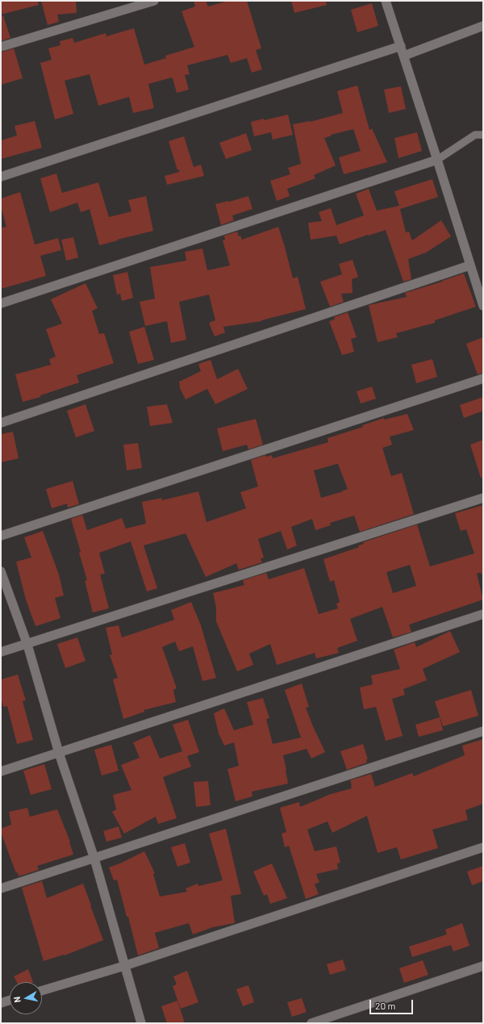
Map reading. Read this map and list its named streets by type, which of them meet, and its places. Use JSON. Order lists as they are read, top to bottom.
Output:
{
  "scale_bar": "20 m",
  "north": "left"
}
